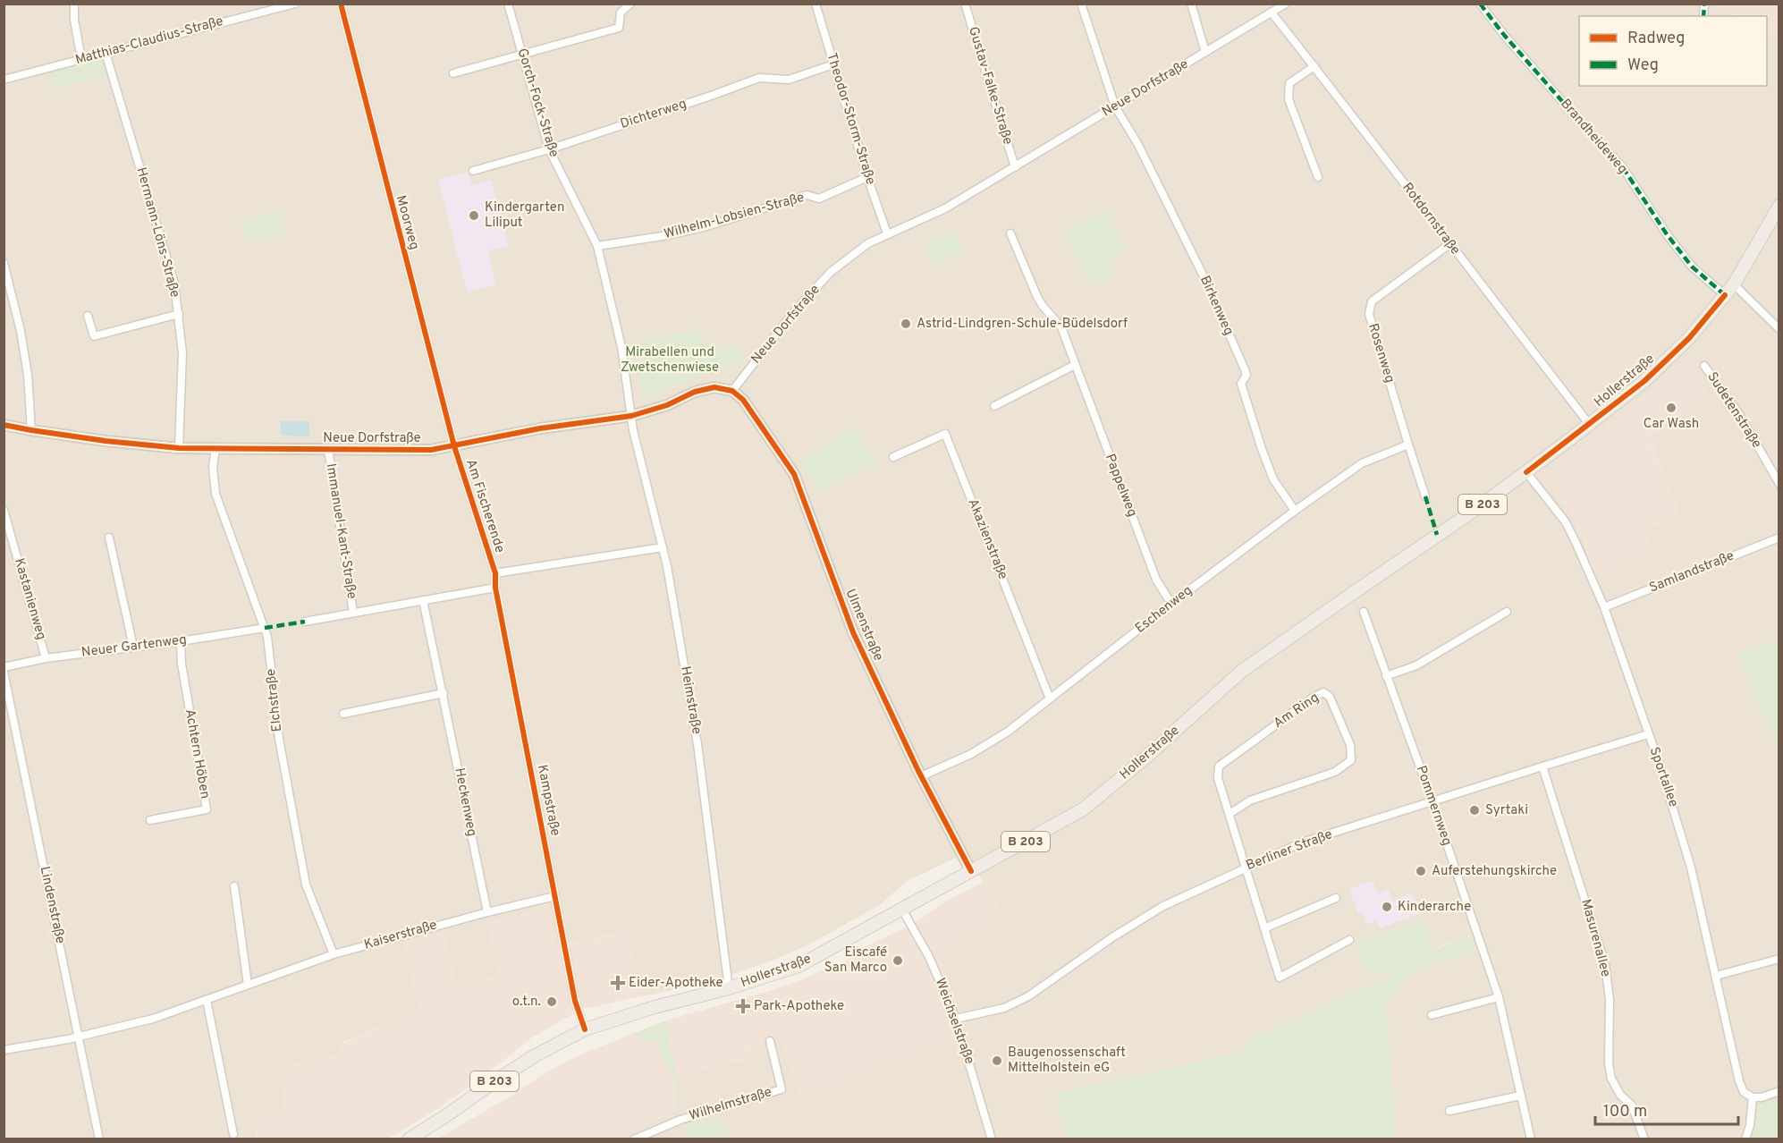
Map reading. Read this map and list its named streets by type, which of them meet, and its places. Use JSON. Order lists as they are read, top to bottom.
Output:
{
  "streets": {
    "main road": ["Hollerstraße", "B 203"],
    "street": [
      "Matthias-Claudius-Straße",
      "Gustav-Falke-Straße",
      "Neue Dorfstraße",
      "Gorch-Fock-Straße",
      "Dichterweg",
      "Theodor-Storm-Straße",
      "Brandheideweg",
      "Wilhelm-Lobsien-Straße",
      "Rotdornstraße",
      "Moorweg",
      "Hermann-Löns-Straße",
      "Birkenweg",
      "Rosenweg",
      "Sudetenstraße",
      "Pappelweg",
      "Am Fischerende",
      "Immanuel-Kant-Straße",
      "Akazienstraße",
      "Samlandstraße",
      "Kastanienweg",
      "Eschenweg",
      "Ulmenstraße",
      "Neuer Gartenweg",
      "Elchstraße",
      "Heimstraße",
      "Am Ring",
      "Achtern Höben",
      "Sportallee",
      "Kampstraße",
      "Heckenweg",
      "Pommernweg",
      "Berliner Straße",
      "Lindenstraße",
      "Kaiserstraße",
      "Masurenallee",
      "Weichselstraße",
      "Wilhelmstraße"
    ]
  },
  "crossings": [
    ["Matthias-Claudius-Straße", "Hermann-Löns-Straße"],
    ["Gustav-Falke-Straße", "Neue Dorfstraße"],
    ["Neue Dorfstraße", "Gorch-Fock-Straße"],
    ["Neue Dorfstraße", "Theodor-Storm-Straße"],
    ["Neue Dorfstraße", "Rotdornstraße"],
    ["Neue Dorfstraße", "Moorweg"],
    ["Neue Dorfstraße", "Hermann-Löns-Straße"],
    ["Neue Dorfstraße", "Birkenweg"],
    ["Neue Dorfstraße", "Am Fischerende"],
    ["Neue Dorfstraße", "Immanuel-Kant-Straße"],
    ["Neue Dorfstraße", "Ulmenstraße"],
    ["Neue Dorfstraße", "Elchstraße"],
    ["Neue Dorfstraße", "Heimstraße"],
    ["Gorch-Fock-Straße", "Dichterweg"],
    ["Gorch-Fock-Straße", "Wilhelm-Lobsien-Straße"],
    ["Gorch-Fock-Straße", "Heimstraße"],
    ["Dichterweg", "Theodor-Storm-Straße"],
    ["Theodor-Storm-Straße", "Wilhelm-Lobsien-Straße"],
    ["Brandheideweg", "Hollerstraße"],
    ["Rotdornstraße", "Rosenweg"],
    ["Rotdornstraße", "Hollerstraße"],
    ["Moorweg", "Am Fischerende"],
    ["Birkenweg", "Eschenweg"],
    ["Rosenweg", "Eschenweg"],
    ["Hollerstraße", "Ulmenstraße"],
    ["Hollerstraße", "Heimstraße"],
    ["Hollerstraße", "Sportallee"],
    ["Hollerstraße", "Kampstraße"],
    ["Hollerstraße", "Weichselstraße"],
    ["Pappelweg", "Eschenweg"],
    ["Am Fischerende", "Heimstraße"],
    ["Am Fischerende", "Kampstraße"],
    ["Akazienstraße", "Eschenweg"],
    ["Samlandstraße", "Sportallee"],
    ["Kastanienweg", "Neuer Gartenweg"],
    ["Eschenweg", "Ulmenstraße"],
    ["Neuer Gartenweg", "Elchstraße"],
    ["Neuer Gartenweg", "Achtern Höben"],
    ["Elchstraße", "Kaiserstraße"],
    ["Am Ring", "Berliner Straße"],
    ["Sportallee", "Berliner Straße"],
    ["Kampstraße", "Kaiserstraße"],
    ["Heckenweg", "Kaiserstraße"],
    ["Pommernweg", "Berliner Straße"],
    ["Berliner Straße", "Masurenallee"],
    ["Berliner Straße", "Weichselstraße"],
    ["Lindenstraße", "Kaiserstraße"]
  ],
  "parks": ["Mirabellen und Zwetschenwiese"],
  "places": {
    "other": [
      "Kindergarten Liliput",
      "Astrid-Lindgren-Schule-Büdelsdorf",
      "Car Wash",
      "Syrtaki",
      "Auferstehungskirche",
      "Kinderarche",
      "Eiscafé San Marco",
      "o.t.n.",
      "Baugenossenschaft Mittelholstein eG"
    ],
    "health": ["Eider-Apotheke", "Park-Apotheke"]
  },
  "legend": ["Radweg", "Weg"],
  "scale_bar": "100 m"
}
